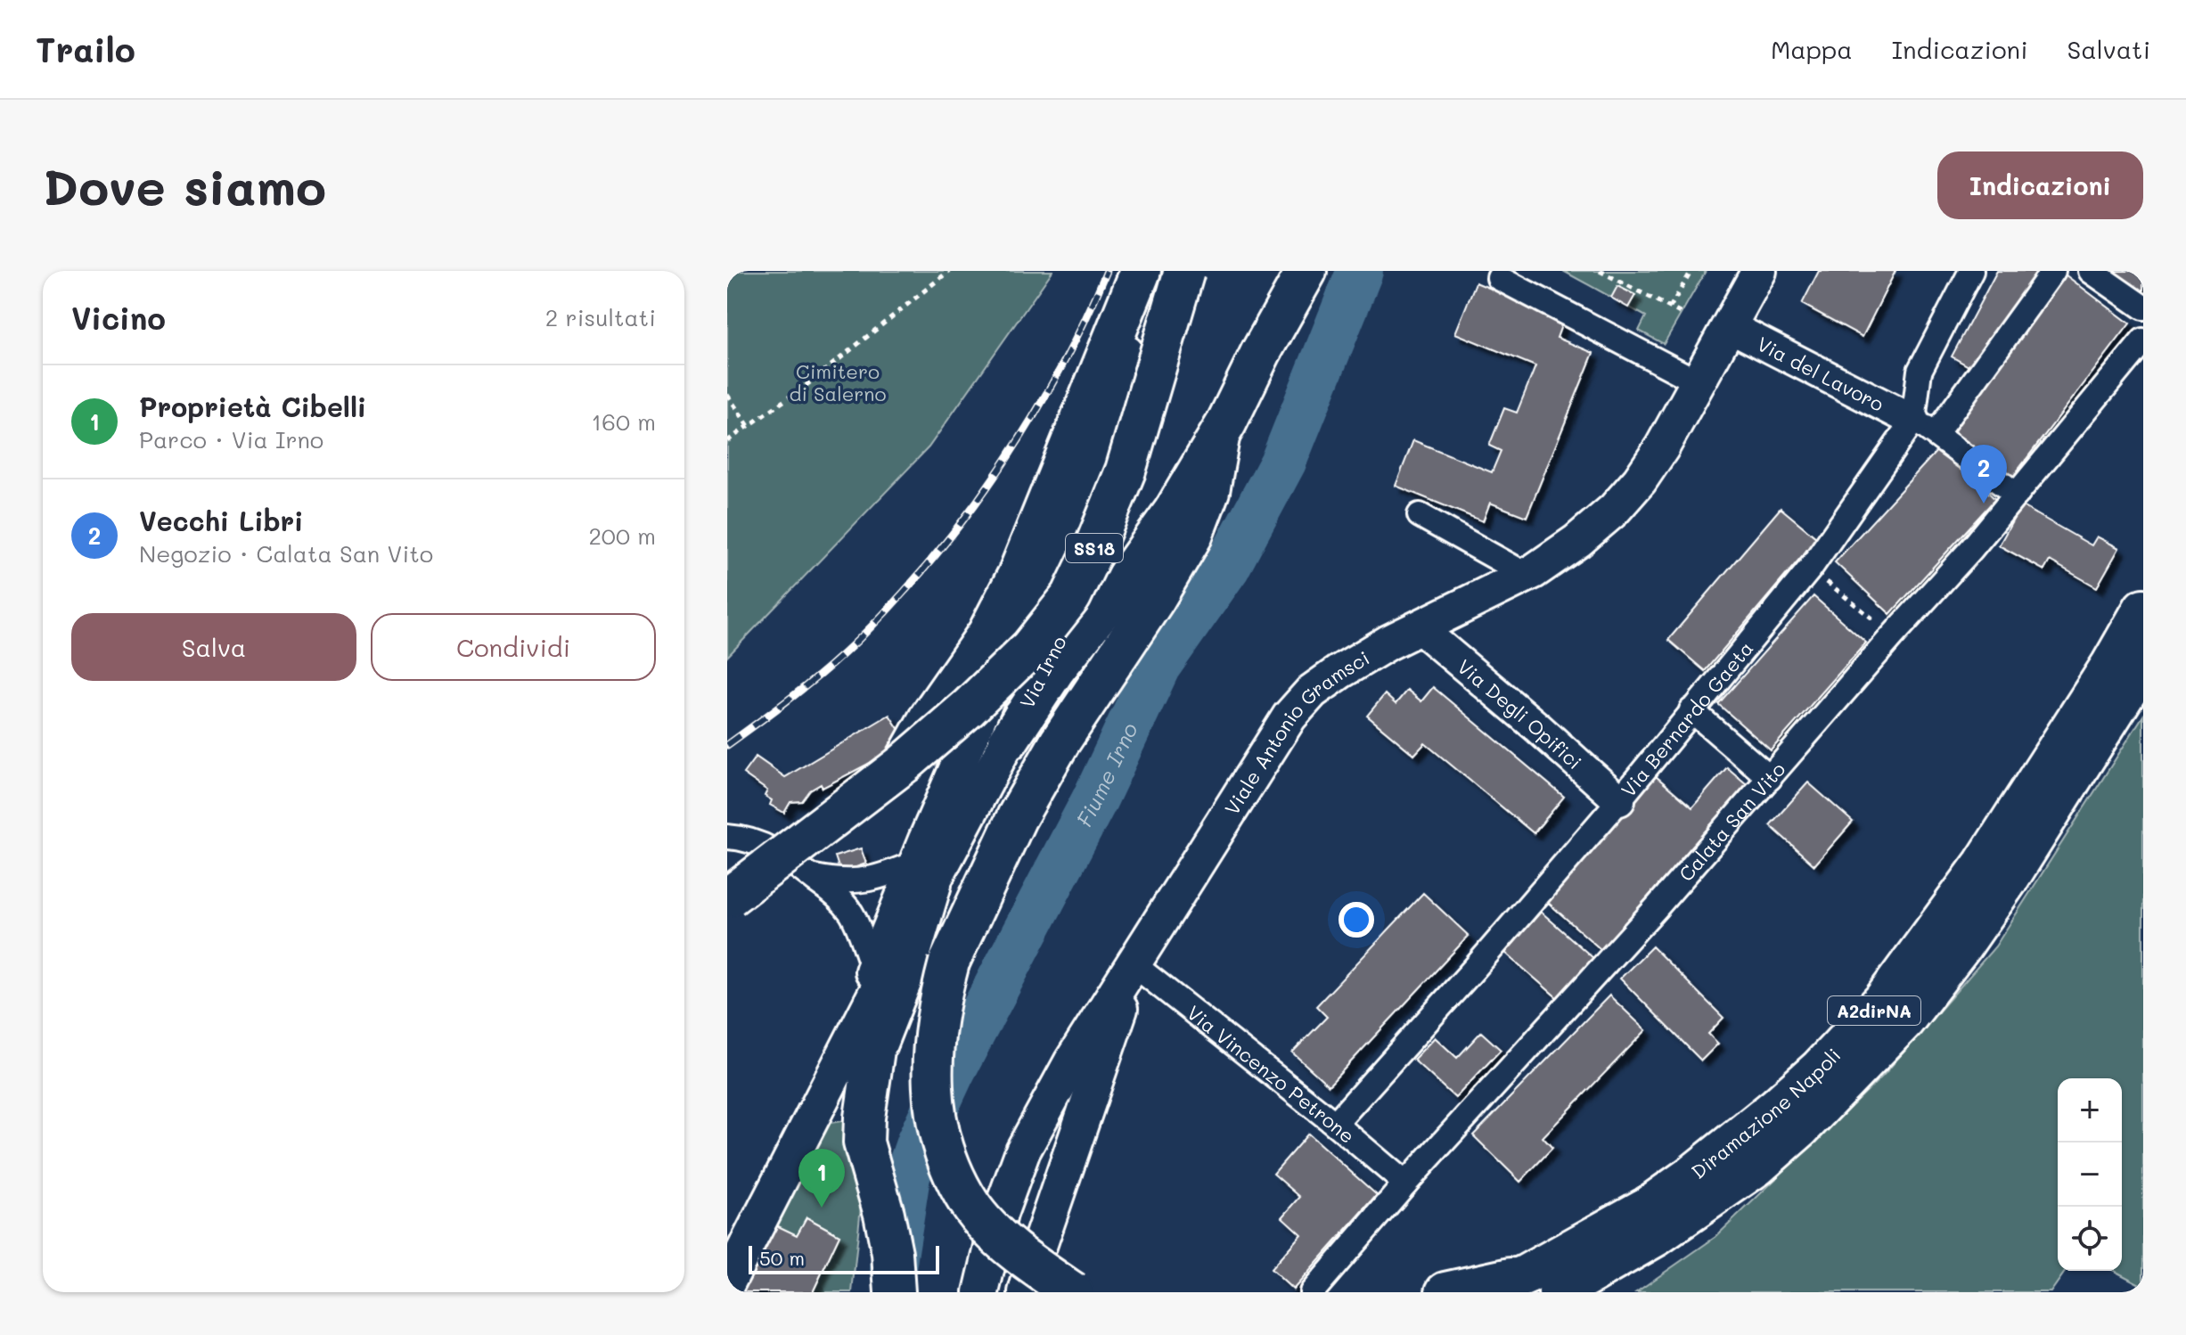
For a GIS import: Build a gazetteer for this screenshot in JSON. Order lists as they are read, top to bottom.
{
  "streets": {
    "highway": ["SS18", "A2dirNA", "Diramazione Napoli"],
    "main road": ["Via Irno", "Viale Antonio Gramsci"],
    "street": [
      "Via del Lavoro",
      "Via Degli Opifici",
      "Via Bernardo Gaeta",
      "Calata San Vito",
      "Via Vincenzo Petrone"
    ]
  },
  "crossings": [
    ["Via del Lavoro", "Via Bernardo Gaeta"],
    ["Via del Lavoro", "Viale Antonio Gramsci"],
    ["Via Degli Opifici", "Via Bernardo Gaeta"],
    ["Via Degli Opifici", "Viale Antonio Gramsci"],
    ["Via Bernardo Gaeta", "Via Vincenzo Petrone"],
    ["Viale Antonio Gramsci", "Via Vincenzo Petrone"],
    ["Calata San Vito", "Via Vincenzo Petrone"]
  ],
  "water": ["Fiume Irno"],
  "parks": ["Cimitero di Salerno"],
  "scale_bar": "50 m",
  "page": {
    "header": "Trailo",
    "nav": ["Mappa", "Indicazioni", "Salvati"],
    "buttons": [
      "Indicazioni",
      ["Salva", "Condividi"]
    ],
    "title": "Dove siamo",
    "heading": ["Vicino", "2 risultati"],
    "list": [
      {
        "mark": "1",
        "name": "Proprietà Cibelli",
        "note": "Parco · Via Irno",
        "value": "160 m"
      },
      {
        "mark": "2",
        "name": "Vecchi Libri",
        "note": "Negozio · Calata San Vito",
        "value": "200 m"
      }
    ],
    "pins": ["2", "1"],
    "map_buttons": ["+", "−"],
    "scale": "50 m"
  }
}
